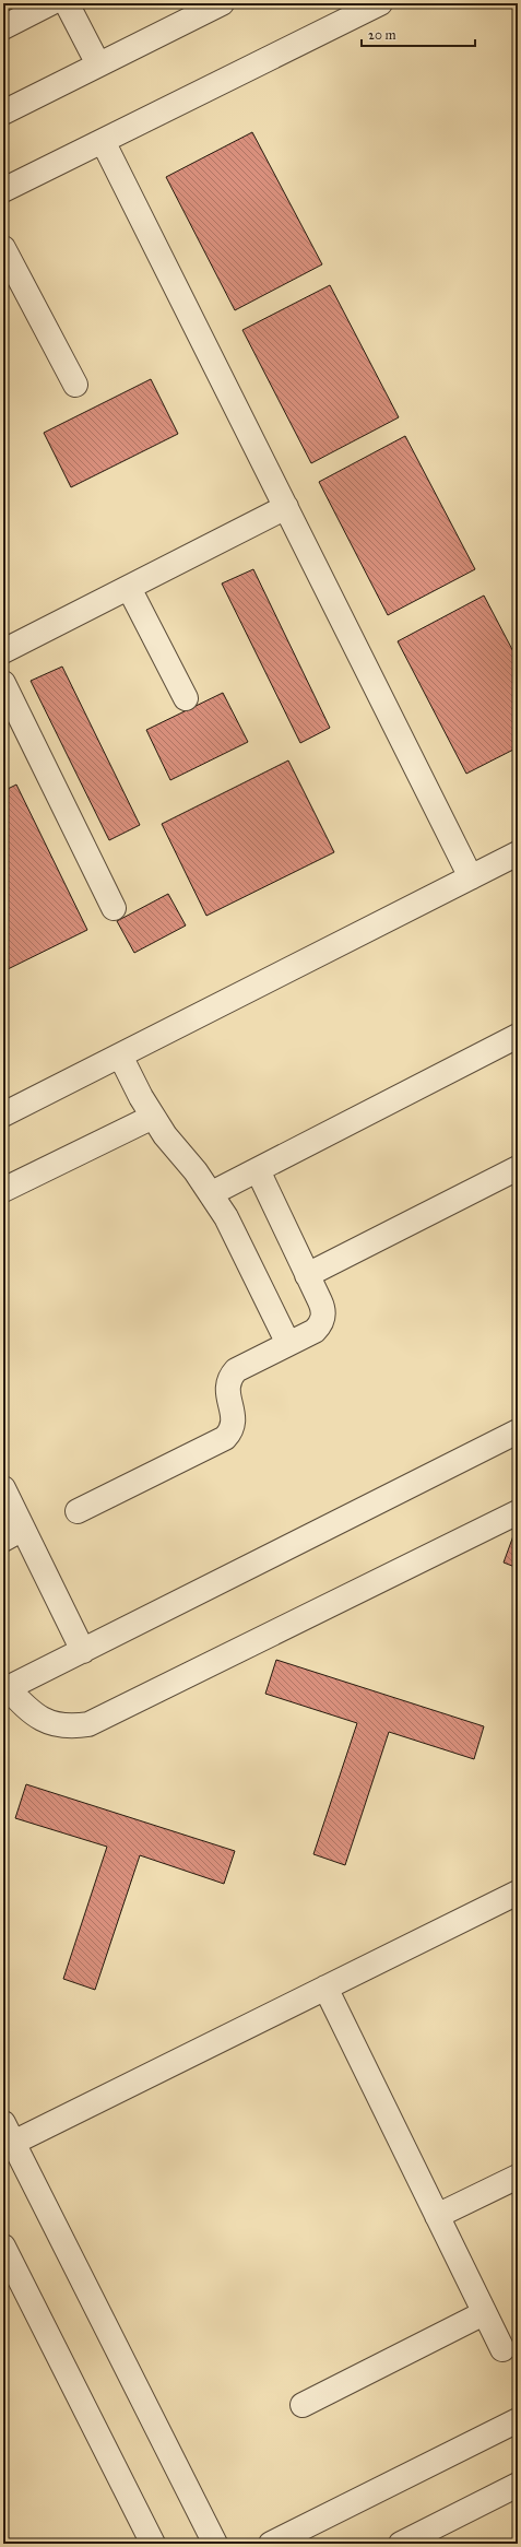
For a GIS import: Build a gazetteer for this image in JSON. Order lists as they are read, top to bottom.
{
  "scale_bar": "20 m"
}
